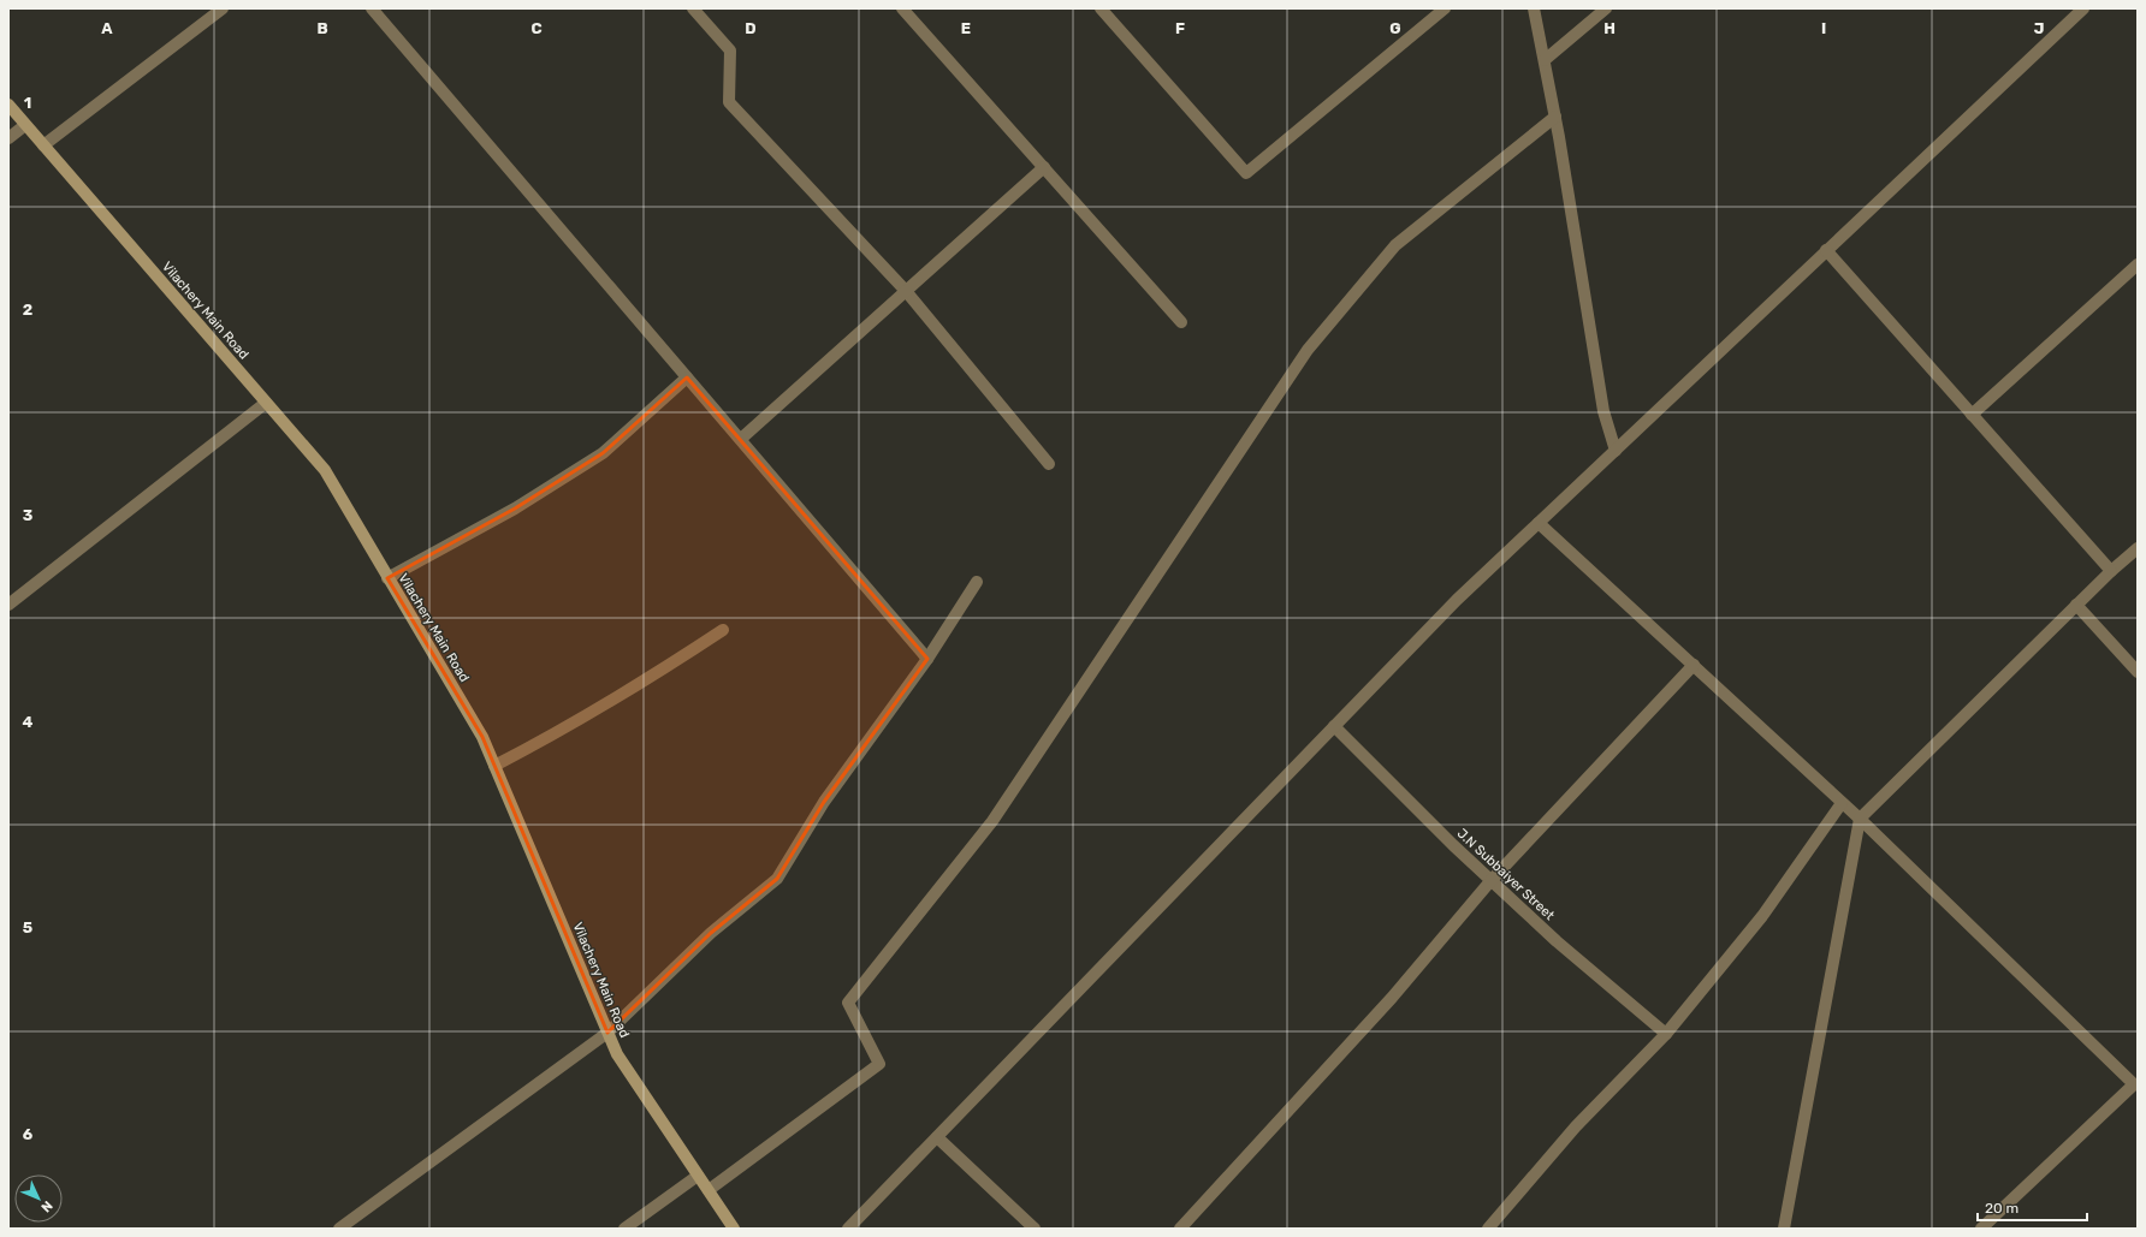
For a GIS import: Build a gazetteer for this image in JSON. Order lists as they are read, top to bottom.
{
  "streets": {
    "main road": ["Vilachery Main Road"],
    "street": ["J.N Subbaiyer Street"]
  },
  "scale_bar": "20 m",
  "north": "bottom right",
  "grid": {
    "columns": [
      "A",
      "B",
      "C",
      "D",
      "E",
      "F",
      "G",
      "H",
      "I",
      "J"
    ],
    "rows": [
      "1",
      "2",
      "3",
      "4",
      "5",
      "6"
    ]
  }
}
